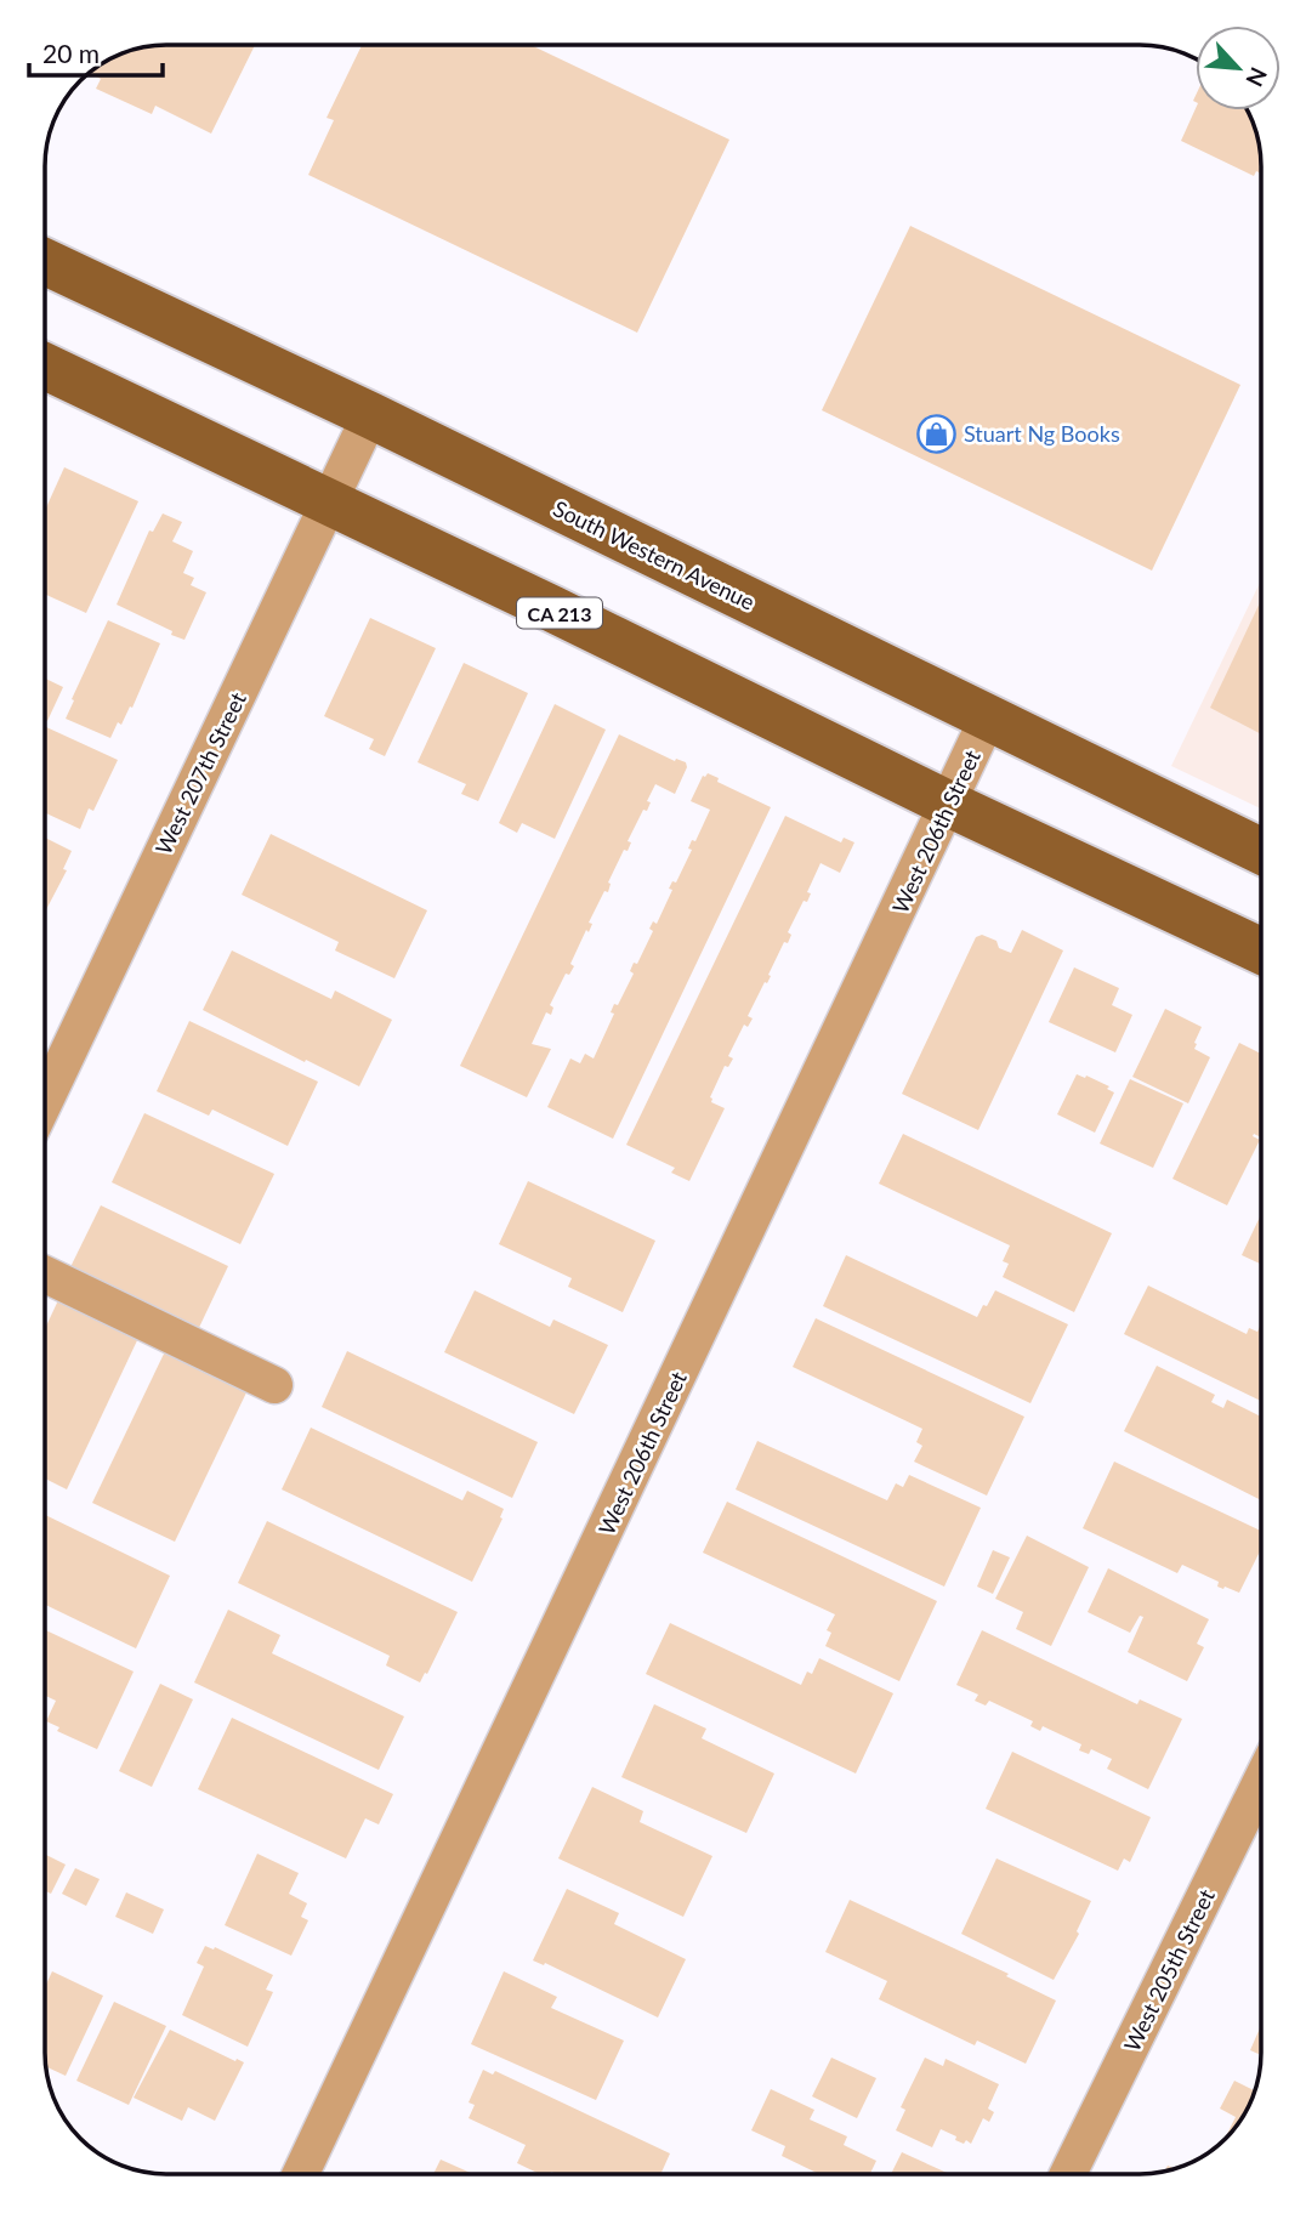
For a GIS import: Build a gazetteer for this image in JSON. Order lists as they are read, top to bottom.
{
  "streets": {
    "main road": ["South Western Avenue", "CA 213"],
    "street": ["West 207th Street", "West 206th Street", "West 205th Street"]
  },
  "crossings": [
    ["South Western Avenue", "West 207th Street"],
    ["South Western Avenue", "West 206th Street"],
    ["CA 213", "West 207th Street"],
    ["CA 213", "West 206th Street"]
  ],
  "places": {
    "shop": ["Stuart Ng Books"]
  },
  "scale_bar": "20 m",
  "north": "bottom right"
}
